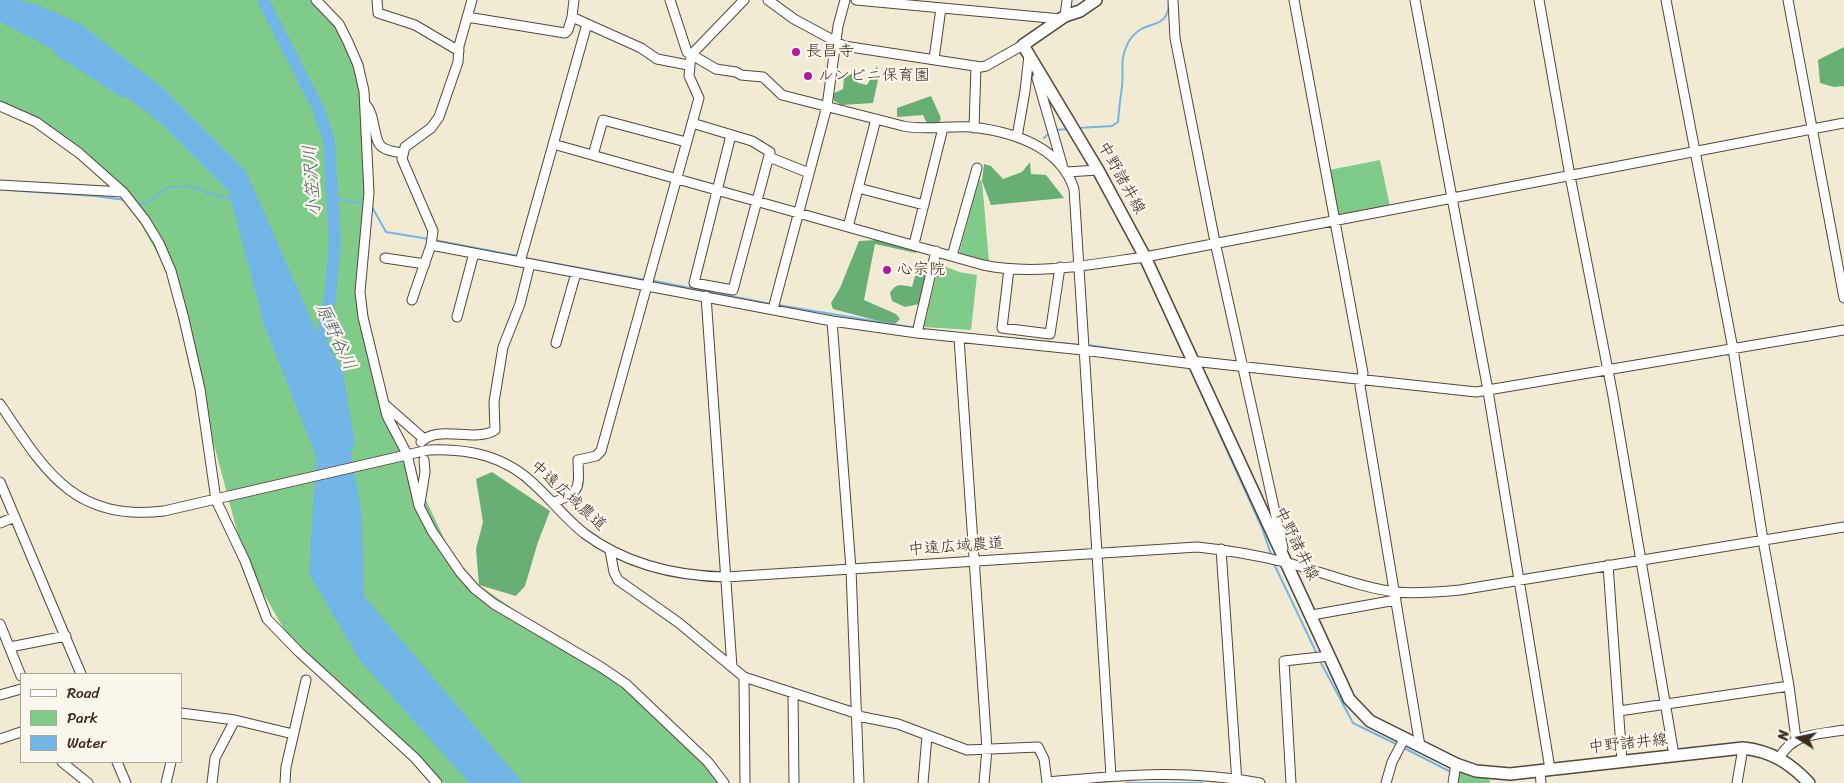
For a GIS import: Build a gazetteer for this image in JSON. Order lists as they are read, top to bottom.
{
  "streets": {
    "main road": ["中野諸井線"],
    "street": ["中遠広域農道"]
  },
  "crossings": [
    ["中野諸井線", "中遠広域農道"]
  ],
  "water": ["小笠沢川", "原野谷川"],
  "places": ["長昌寺", "ルンビニ保育園", "心宗院"],
  "legend": ["Road", "Park", "Water"],
  "north": "left"
}
